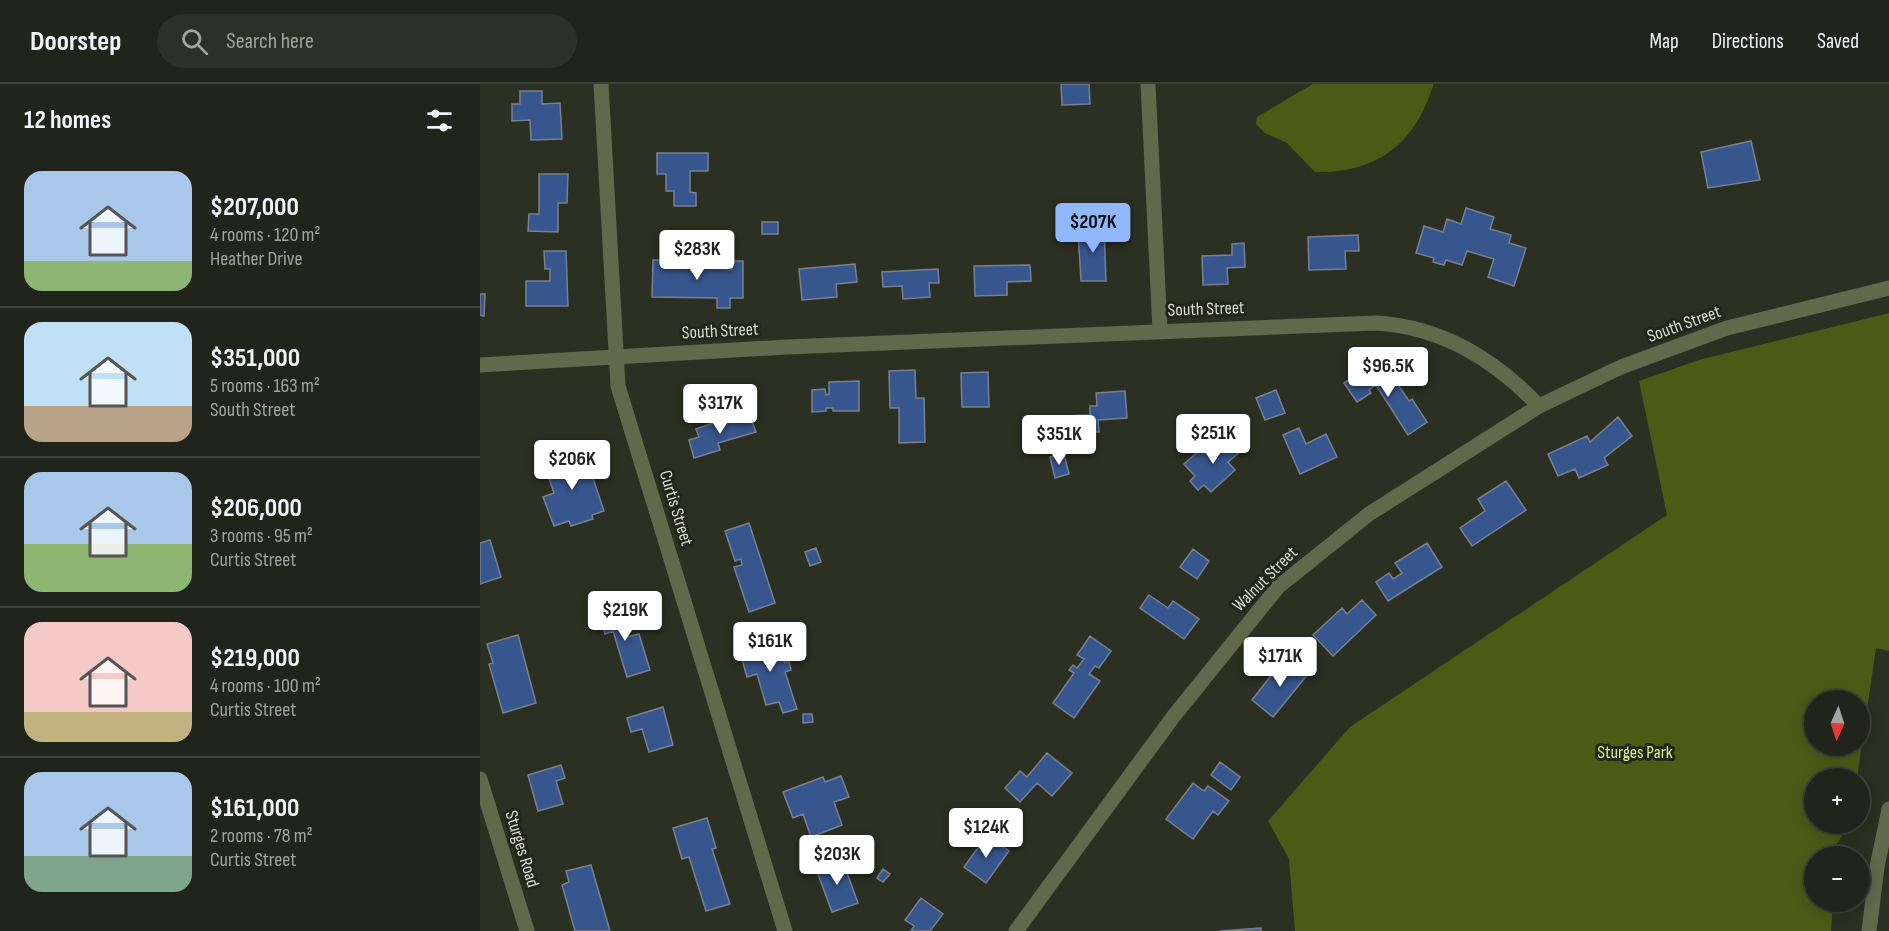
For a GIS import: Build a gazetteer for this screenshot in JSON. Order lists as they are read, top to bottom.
{
  "streets": {
    "street": [
      "South Street",
      "Curtis Street",
      "Walnut Street",
      "Sturges Road"
    ]
  },
  "crossings": [
    ["South Street", "Curtis Street"],
    ["South Street", "Walnut Street"]
  ],
  "parks": ["Sturges Park"],
  "north": "bottom",
  "page": {
    "header": "Doorstep",
    "search": "Search here",
    "nav": ["Map", "Directions", "Saved"],
    "heading": "12 homes",
    "list": [
      {
        "name": "$207,000",
        "note": "4 rooms · 120 m² · Heather Drive"
      },
      {
        "name": "$351,000",
        "note": "5 rooms · 163 m² · South Street"
      },
      {
        "name": "$206,000",
        "note": "3 rooms · 95 m² · Curtis Street"
      },
      {
        "name": "$219,000",
        "note": "4 rooms · 100 m² · Curtis Street"
      },
      {
        "name": "$161,000",
        "note": "2 rooms · 78 m² · Curtis Street"
      }
    ],
    "price": [
      "$207K",
      "$283K",
      "$96.5K",
      "$317K",
      "$251K",
      "$351K",
      "$206K",
      "$219K",
      "$161K",
      "$171K",
      "$124K",
      "$203K"
    ],
    "map_buttons": ["+", "−"]
  }
}
